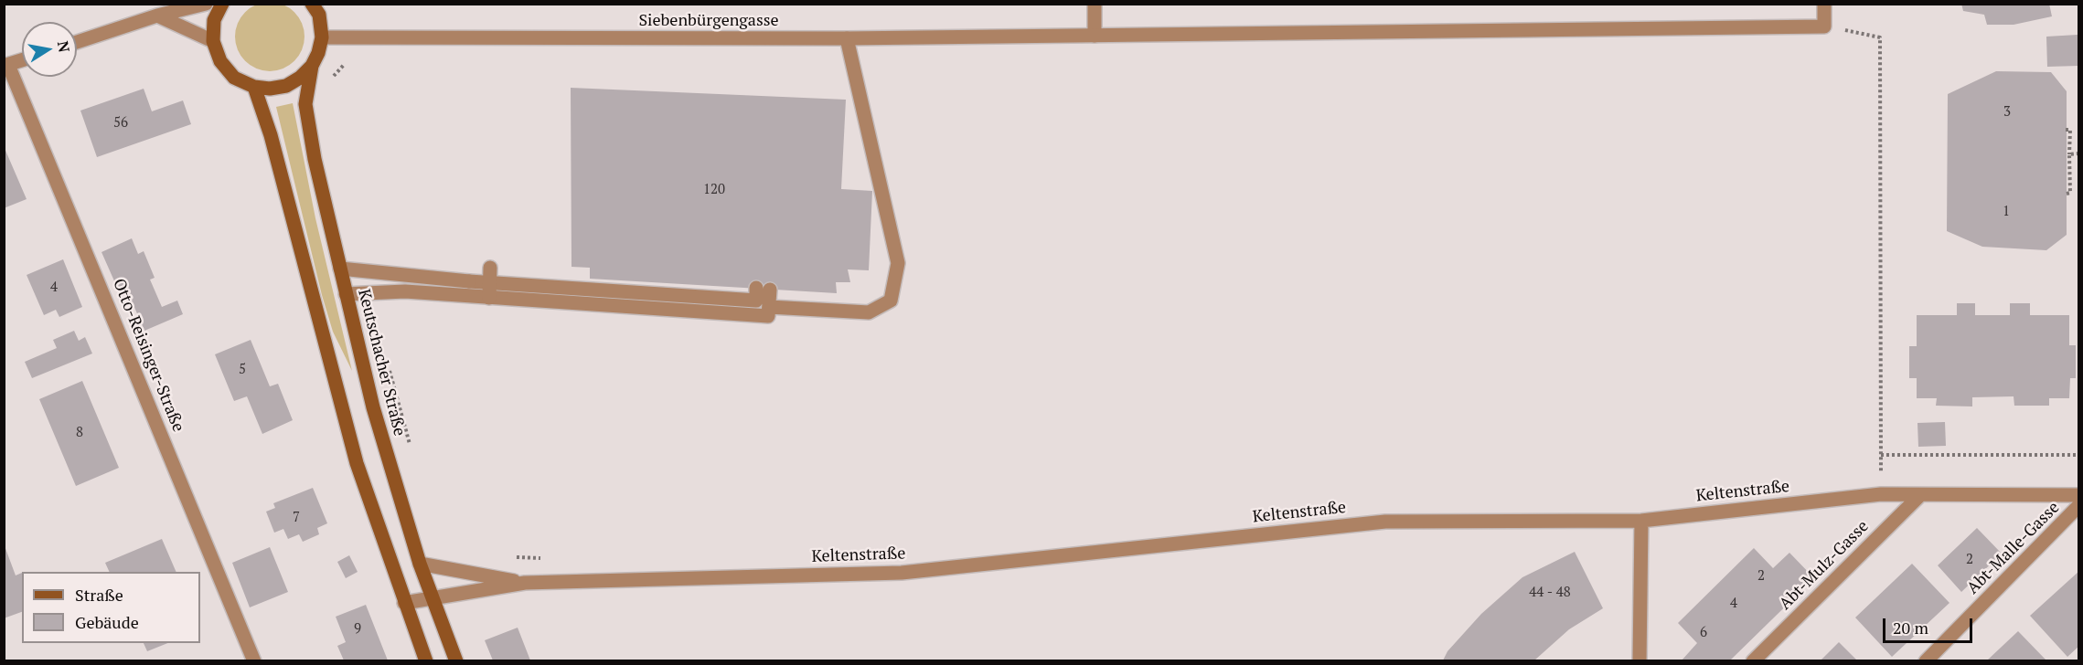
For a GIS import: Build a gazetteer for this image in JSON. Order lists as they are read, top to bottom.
{
  "streets": {
    "main road": ["Keutschacher Straße"],
    "street": [
      "Siebenbürgengasse",
      "Otto-Reisinger-Straße",
      "Keltenstraße",
      "Abt-Malle-Gasse",
      "Abt-Mulz-Gasse"
    ]
  },
  "crossings": [
    ["Siebenbürgengasse", "Keutschacher Straße"],
    ["Keutschacher Straße", "Keltenstraße"],
    ["Keltenstraße", "Abt-Mulz-Gasse"]
  ],
  "house_numbers": [
    "3",
    "56",
    "120",
    "1",
    "4",
    "5",
    "8",
    "7",
    "2",
    "2",
    "44 - 48",
    "4",
    "9",
    "6"
  ],
  "legend": ["Straße", "Gebäude"],
  "scale_bar": "20 m",
  "north": "right"
}
